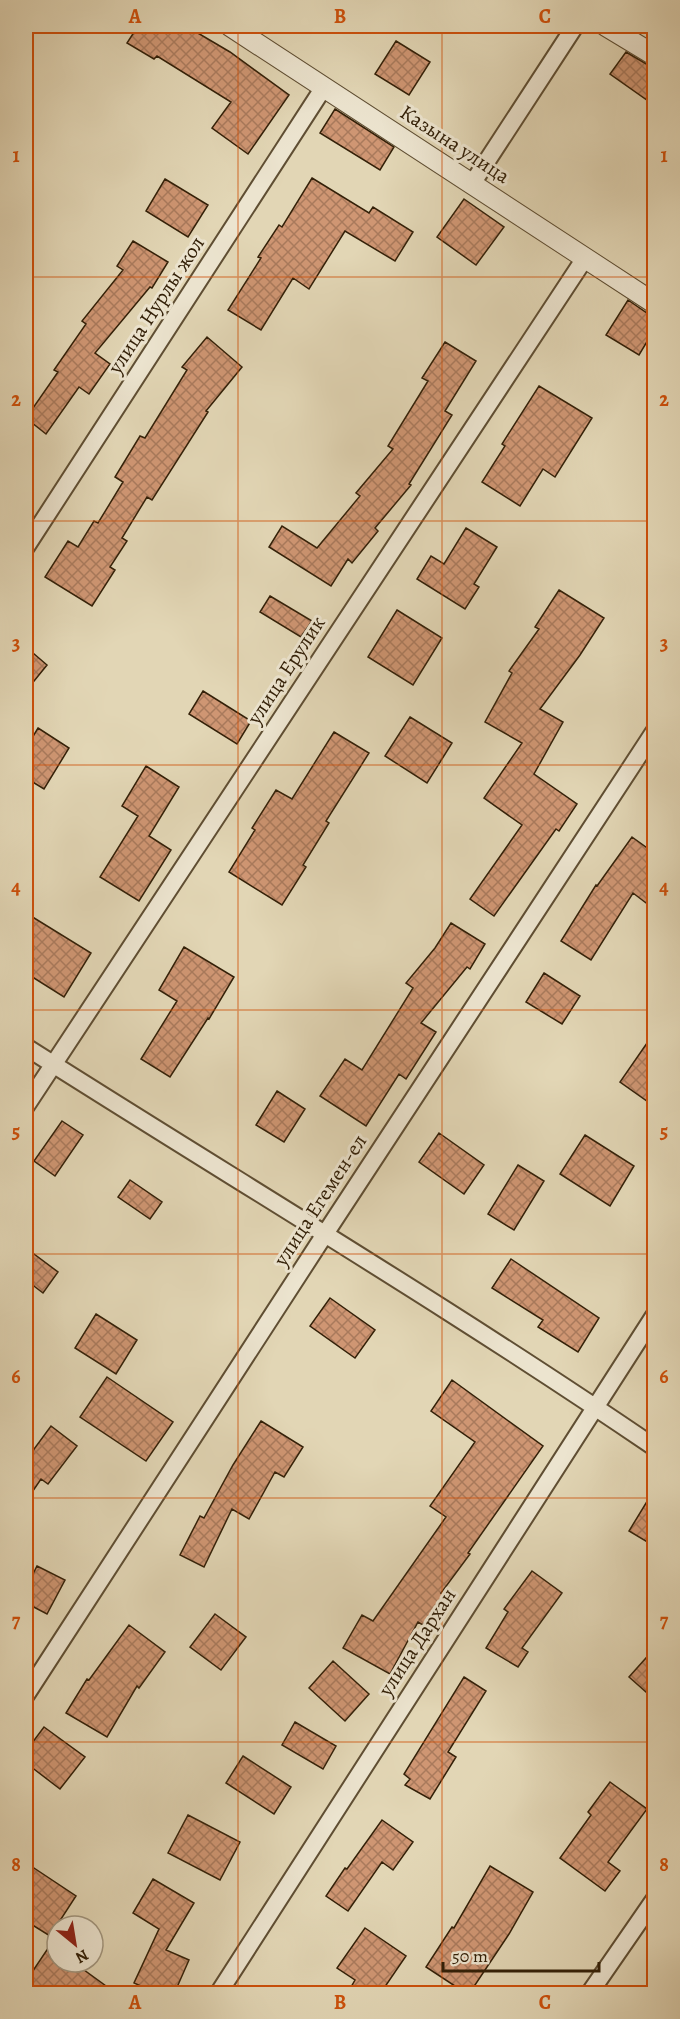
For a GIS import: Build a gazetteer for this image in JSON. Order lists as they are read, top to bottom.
{
  "streets": {
    "street": [
      "Казына улица",
      "улица Нурлы жол",
      "улица Ерулик",
      "улица Егемен-ел",
      "улица Дархан"
    ]
  },
  "crossings": [
    ["Казына улица", "улица Нурлы жол"],
    ["Казына улица", "улица Ерулик"]
  ],
  "scale_bar": "50 m",
  "north": "bottom right",
  "grid": {
    "columns": ["A", "B", "C"],
    "rows": [
      "1",
      "2",
      "3",
      "4",
      "5",
      "6",
      "7",
      "8"
    ]
  }
}
